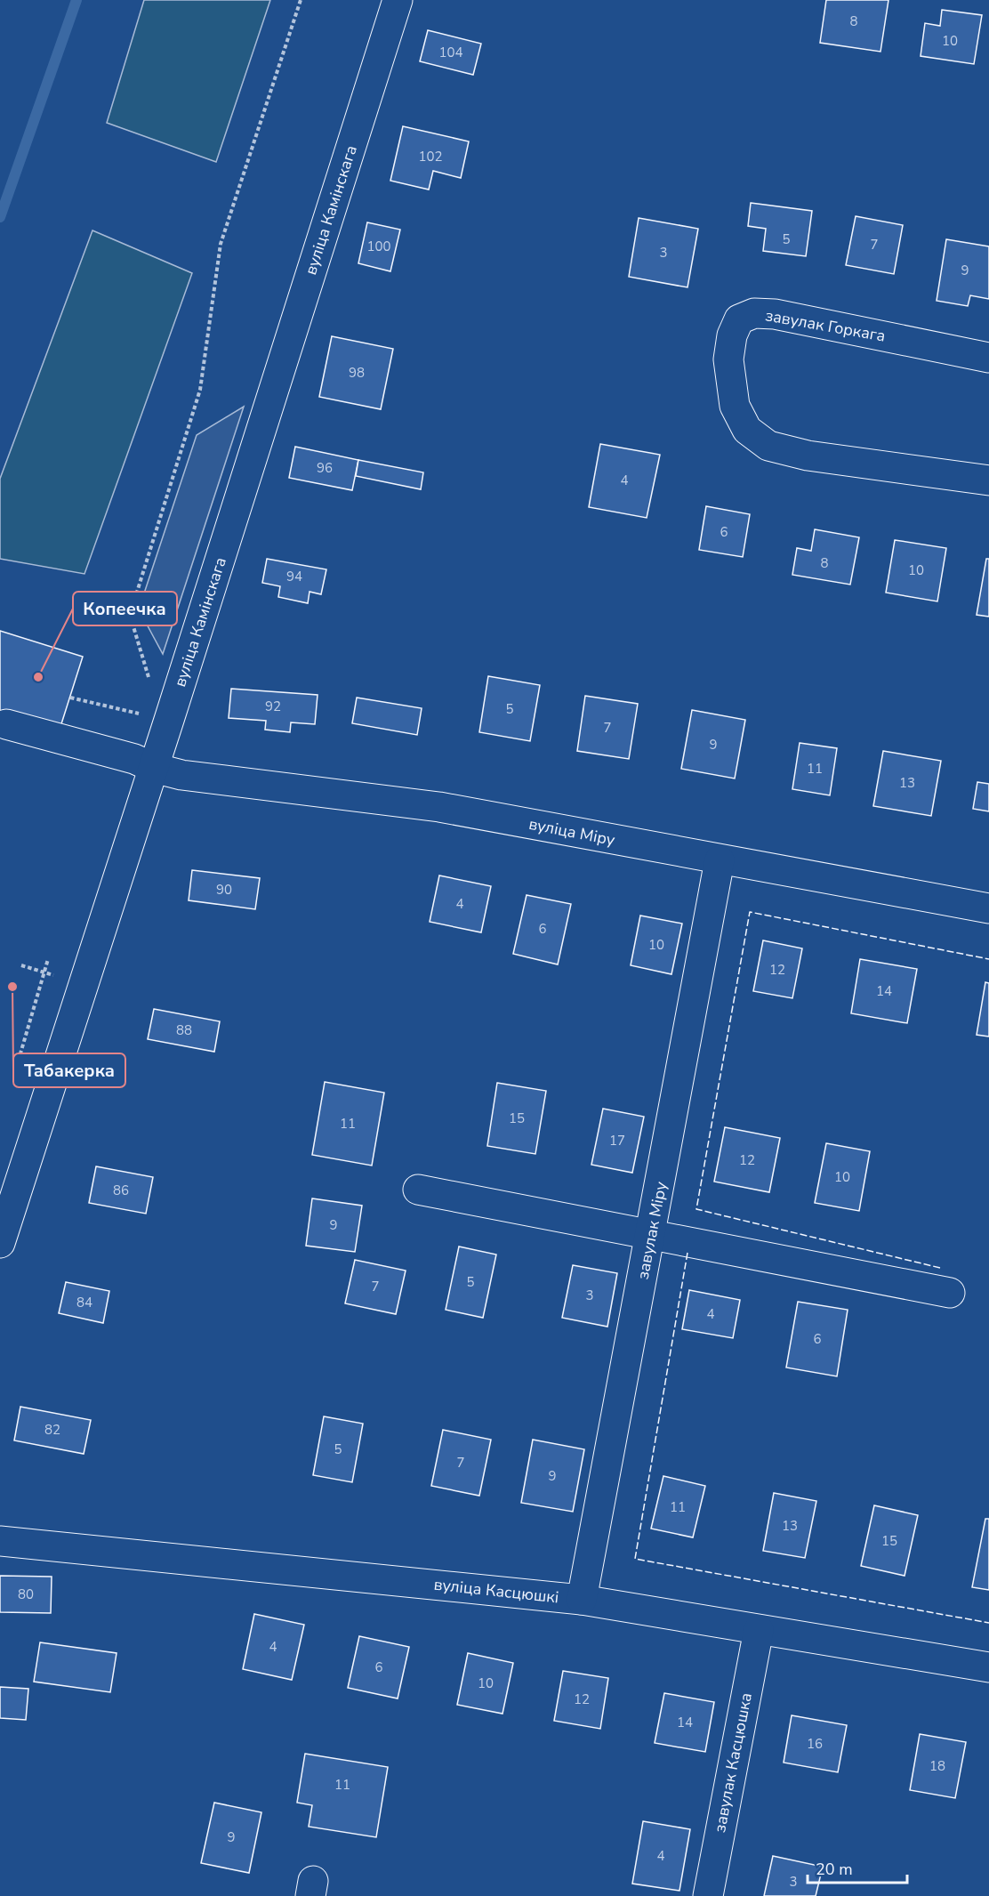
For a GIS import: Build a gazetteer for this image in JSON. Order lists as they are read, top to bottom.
{
  "streets": {
    "street": [
      "вуліца Камінскага",
      "завулак Горкага",
      "вуліца Міру",
      "завулак Міру",
      "вуліца Касцюшкі",
      "завулак Касцюшка"
    ]
  },
  "crossings": [
    ["вуліца Камінскага", "вуліца Міру"],
    ["вуліца Міру", "завулак Міру"],
    ["завулак Міру", "вуліца Касцюшкі"],
    ["вуліца Касцюшкі", "завулак Касцюшка"]
  ],
  "places": ["Копеечка", "Табакерка"],
  "house_numbers": [
    "8",
    "10",
    "104",
    "102",
    "5",
    "7",
    "100",
    "3",
    "9",
    "98",
    "96",
    "4",
    "6",
    "8",
    "10",
    "94",
    "92",
    "5",
    "7",
    "9",
    "11",
    "13",
    "90",
    "4",
    "6",
    "10",
    "12",
    "14",
    "88",
    "15",
    "11",
    "17",
    "12",
    "10",
    "86",
    "9",
    "5",
    "7",
    "3",
    "84",
    "4",
    "6",
    "82",
    "5",
    "7",
    "9",
    "11",
    "13",
    "15",
    "80",
    "4",
    "6",
    "10",
    "12",
    "14",
    "16",
    "18",
    "11",
    "9",
    "4",
    "3"
  ],
  "scale_bar": "20 m"
}
